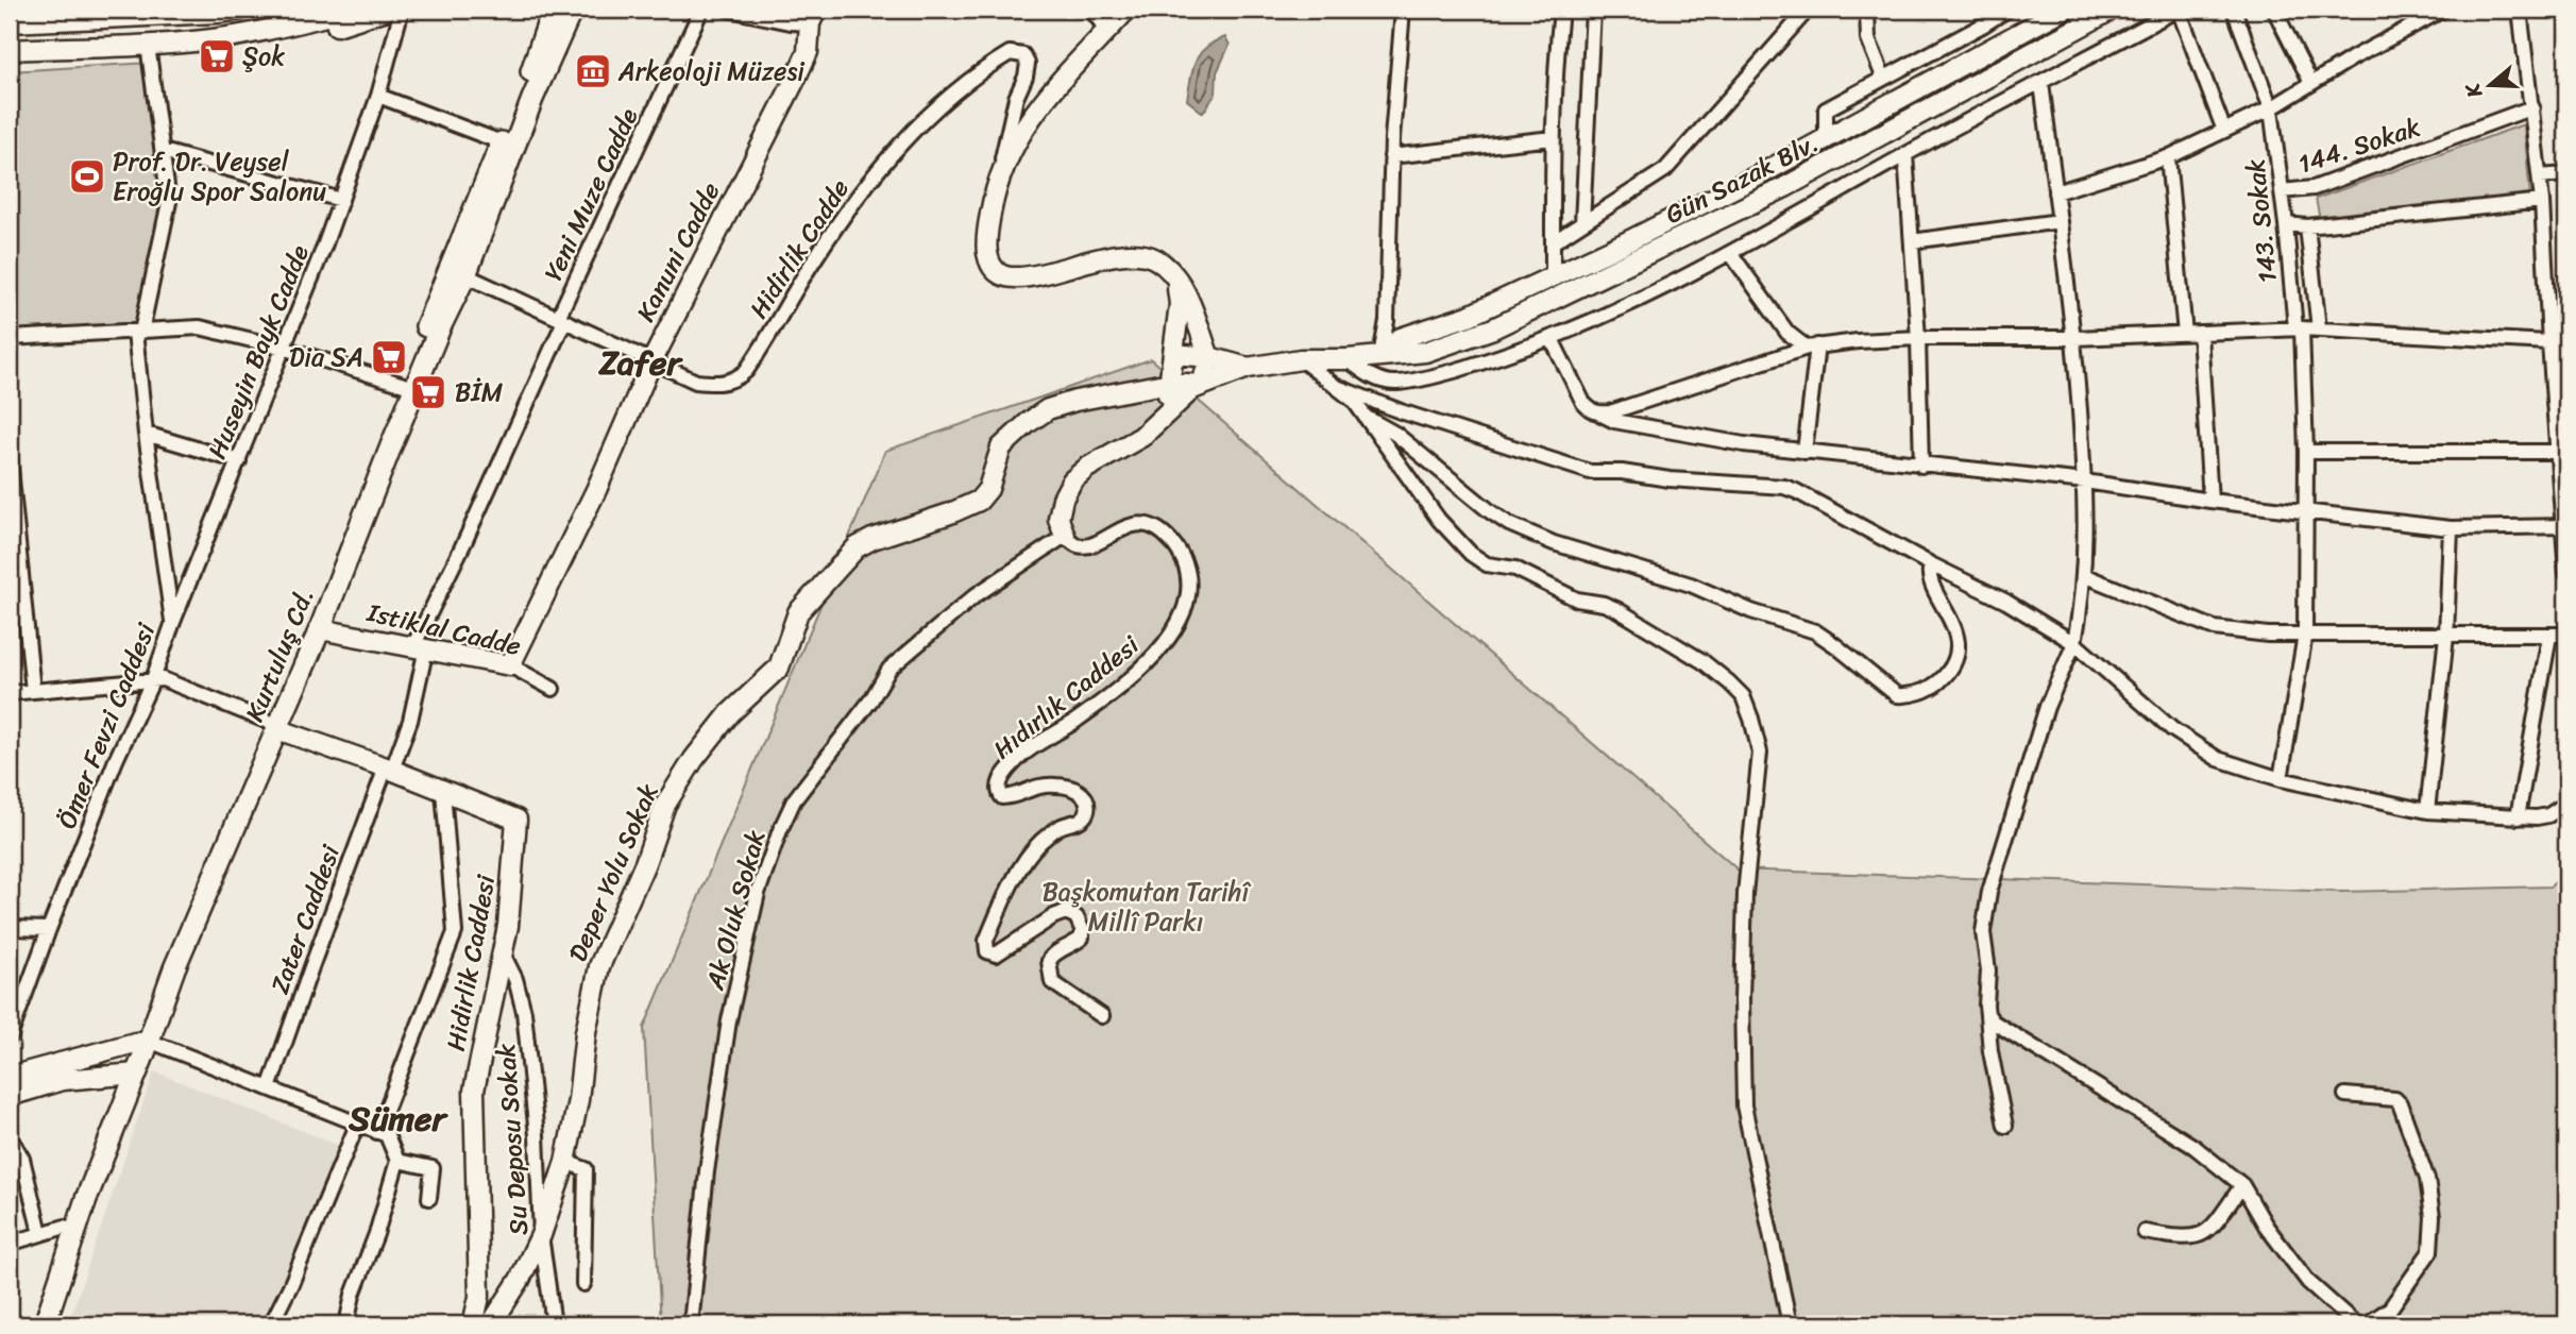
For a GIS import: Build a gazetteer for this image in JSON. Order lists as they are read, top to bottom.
{
  "streets": {
    "main road": ["Kurtuluş Cd."],
    "street": [
      "144. Sokak",
      "Gün Sazak Blv.",
      "Yeni Muze Cadde",
      "143. Sokak",
      "Hidirlik Cadde",
      "Kanuni Cadde",
      "Huseyin Bayk Cadde",
      "Istiklal Cadde",
      "Hıdırlık Caddesi",
      "Ömer Fevzi Caddesi",
      "Deper Yolu Sokak",
      "Ak Oluk Sokak",
      "Zater Caddesi",
      "Hidirlik Caddesi",
      "Su Deposu Sokak"
    ]
  },
  "crossings": [
    ["144. Sokak", "143. Sokak"],
    ["Yeni Muze Cadde", "Hidirlik Cadde"],
    ["Yeni Muze Cadde", "Istiklal Cadde"],
    ["Yeni Muze Cadde", "Zater Caddesi"],
    ["Hidirlik Cadde", "Kanuni Cadde"],
    ["Hidirlik Cadde", "Kurtuluş Cd."],
    ["Kanuni Cadde", "Istiklal Cadde"],
    ["Huseyin Bayk Cadde", "Ömer Fevzi Caddesi"],
    ["Istiklal Cadde", "Kurtuluş Cd."],
    ["Istiklal Cadde", "Zater Caddesi"],
    ["Kurtuluş Cd.", "Hidirlik Caddesi"],
    ["Hıdırlık Caddesi", "Ak Oluk Sokak"],
    ["Deper Yolu Sokak", "Su Deposu Sokak"],
    ["Zater Caddesi", "Hidirlik Caddesi"],
    ["Hidirlik Caddesi", "Su Deposu Sokak"]
  ],
  "districts": ["Zafer", "Sümer"],
  "parks": ["Başkomutan Tarihî Millî Parkı"],
  "places": {
    "supermarket": ["Şok", "Dia SA", "BİM"],
    "museum": ["Arkeoloji Müzesi"],
    "sports": ["Prof. Dr. Veysel Eroğlu Spor Salonu"]
  },
  "north": "left"
}
